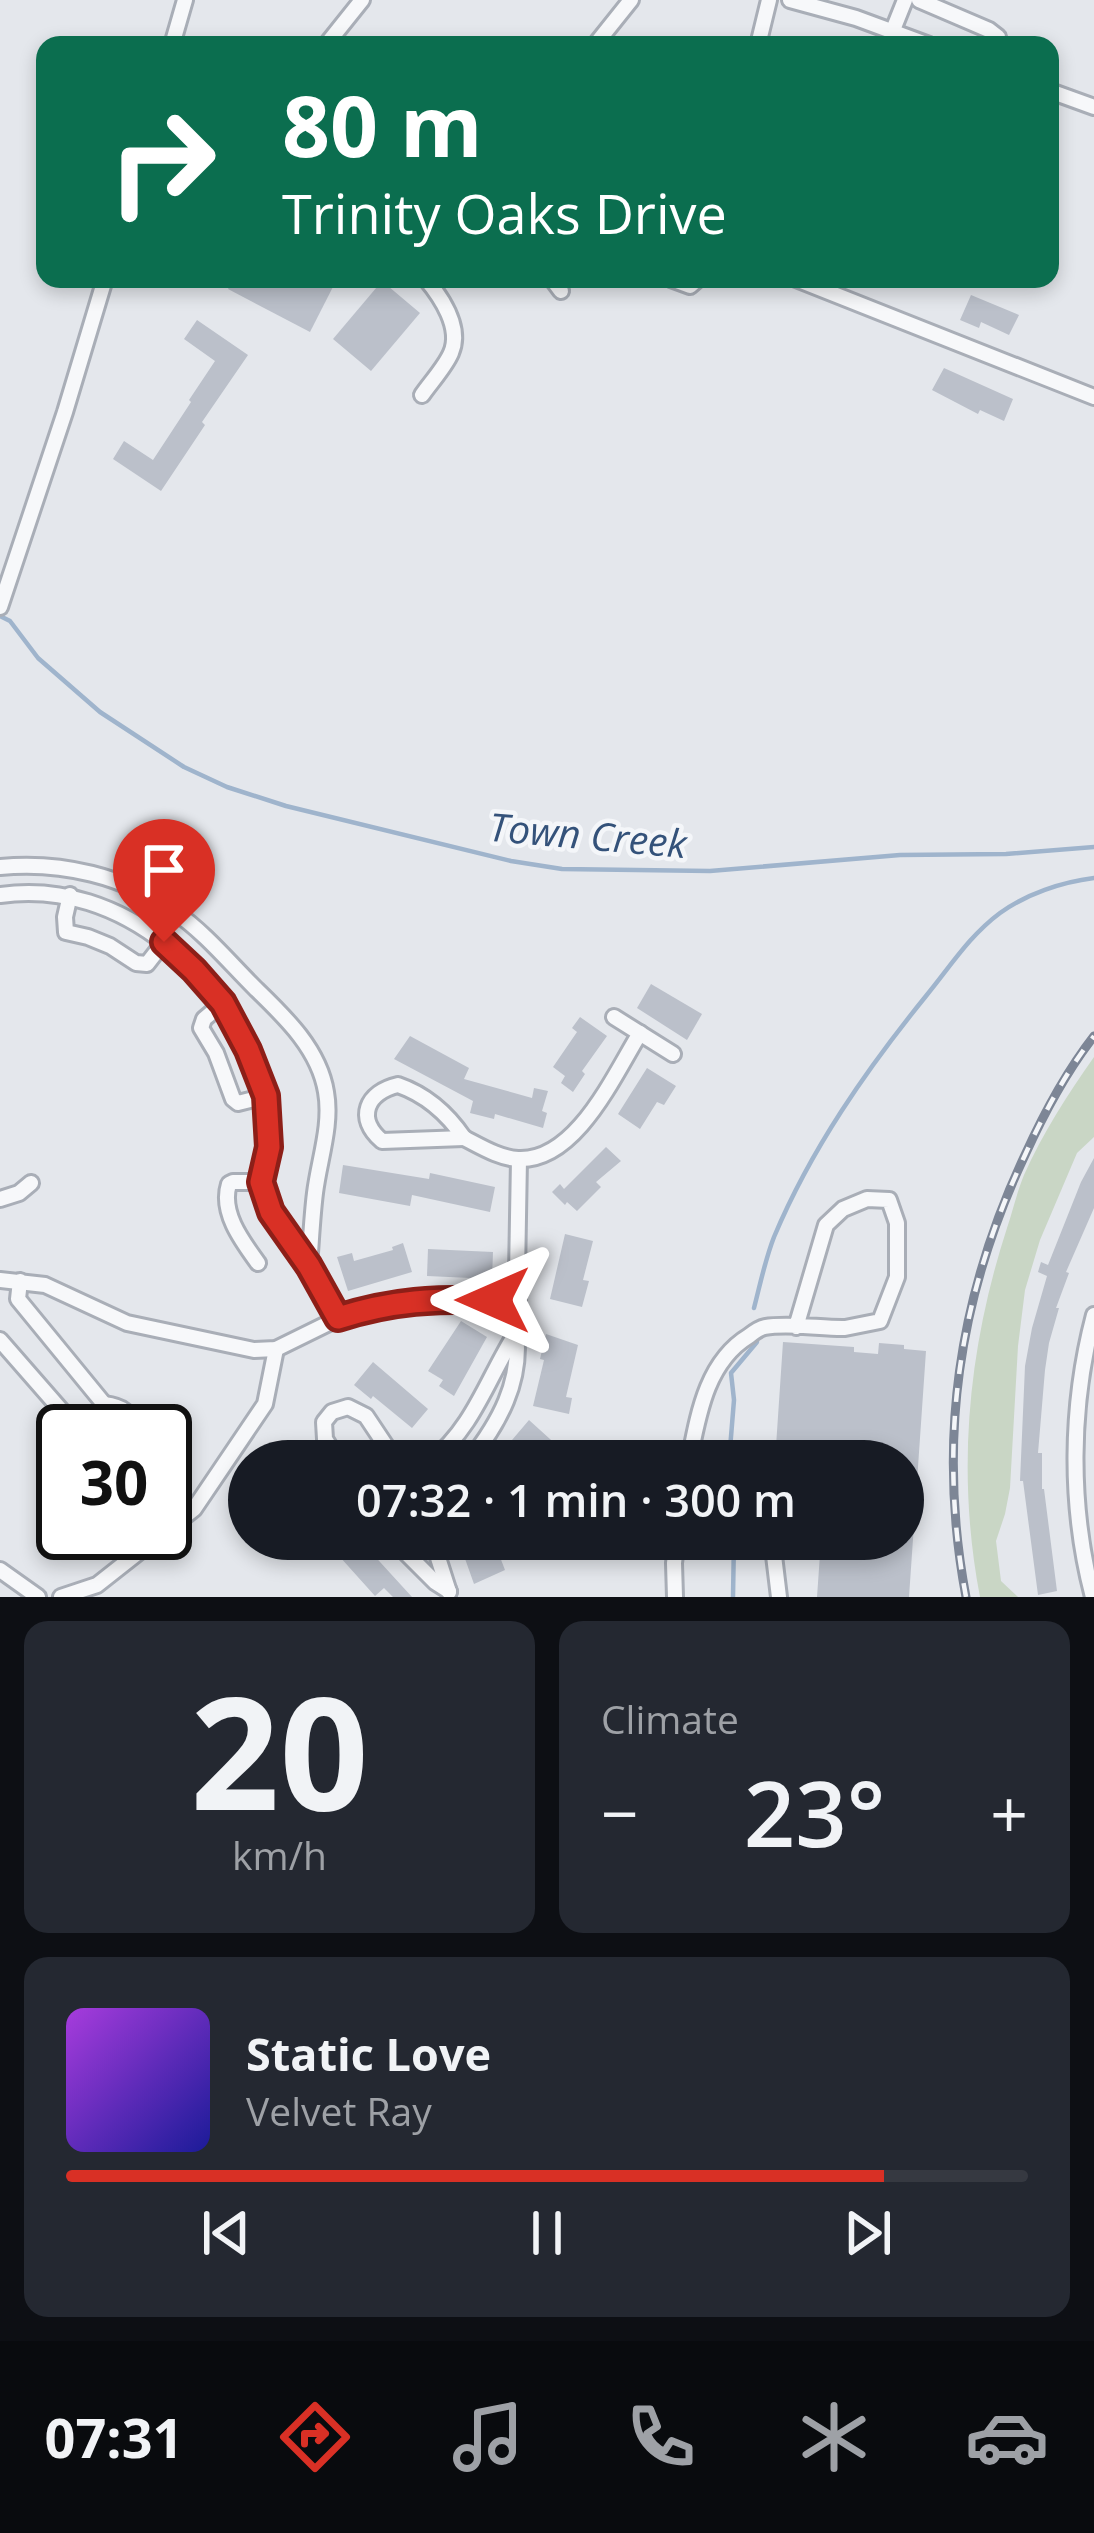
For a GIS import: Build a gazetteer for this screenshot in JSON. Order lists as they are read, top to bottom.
{
  "water": ["Town Creek"],
  "page": {
    "turn": ["80 m", "Trinity Oaks Drive"],
    "limit": "30",
    "trip": "07:32 · 1 min · 300 m",
    "tile": [
      ["20", "km/h"],
      "Climate"
    ],
    "heat": ["−", "23°", "+"],
    "song": ["Static Love", "Velvet Ray"],
    "tabs": "07:31"
  }
}
